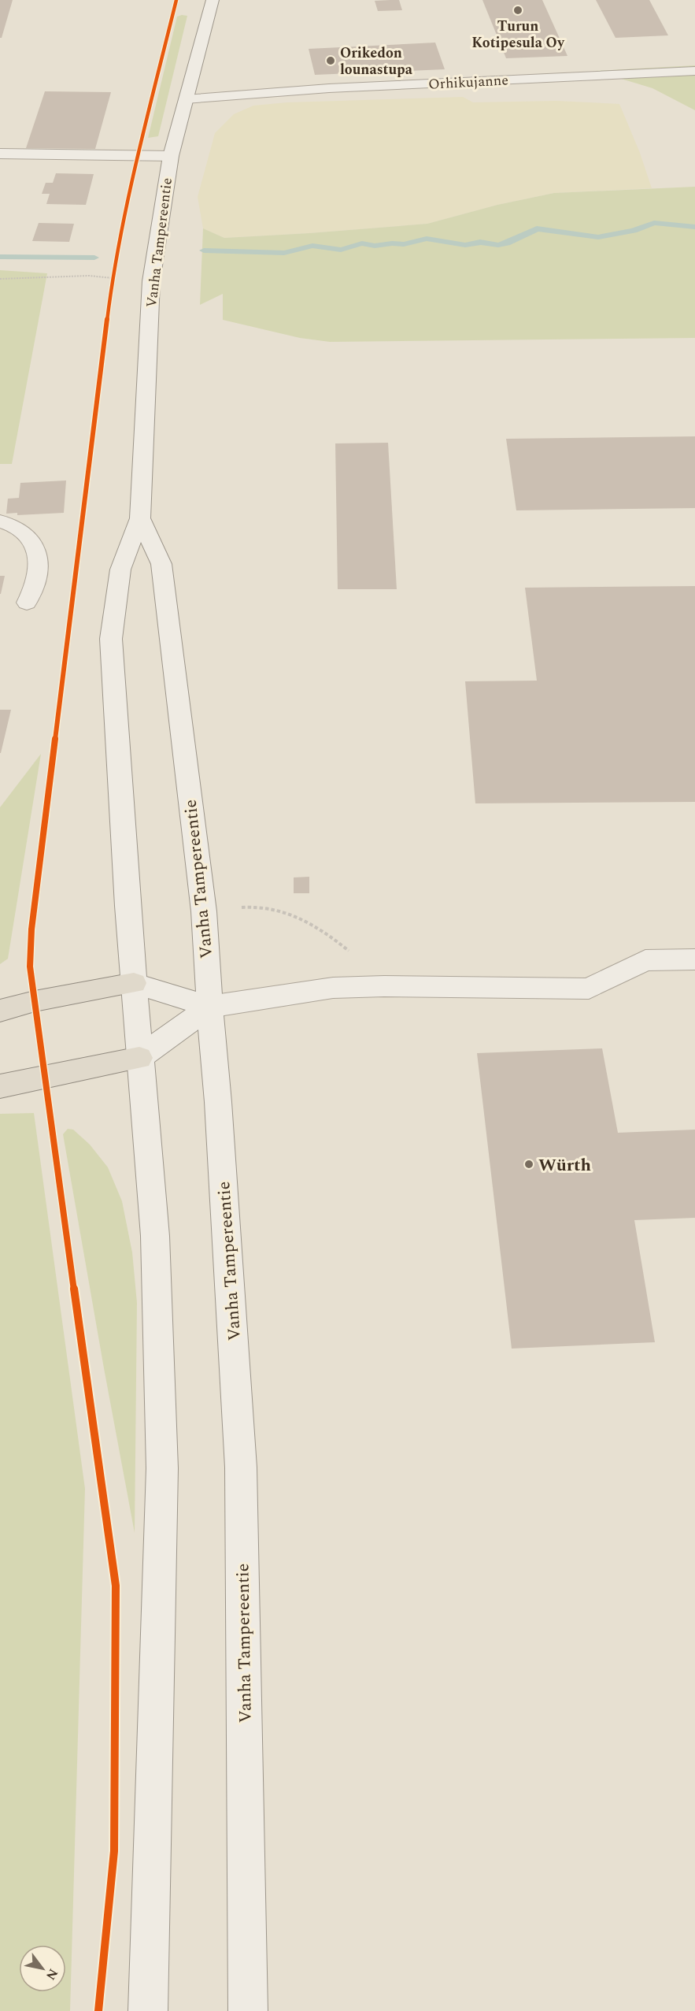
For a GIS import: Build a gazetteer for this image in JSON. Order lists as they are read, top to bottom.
{
  "streets": {
    "main road": ["Orhikujanne", "Vanha Tampereentie"]
  },
  "crossings": [
    ["Orhikujanne", "Vanha Tampereentie"]
  ],
  "places": ["Turun Kotipesula Oy", "Orikedon lounastupa", "Würth"],
  "north": "bottom right"
}
